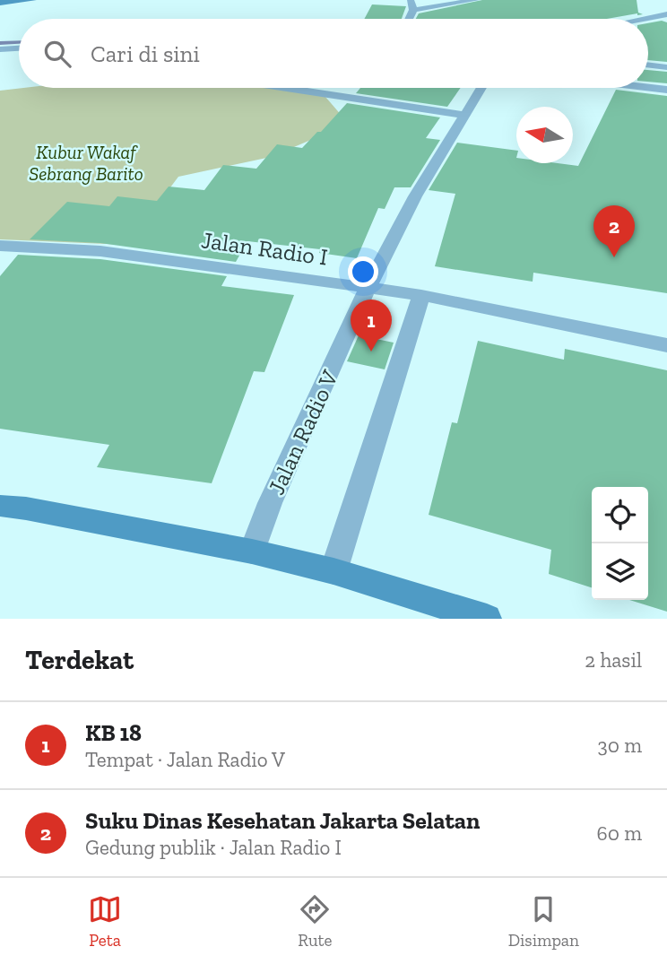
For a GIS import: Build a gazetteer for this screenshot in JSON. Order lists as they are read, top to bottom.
{
  "streets": {
    "street": ["Jalan Radio I", "Jalan Radio V"]
  },
  "crossings": [
    ["Jalan Radio I", "Jalan Radio V"]
  ],
  "parks": ["Kubur Wakaf Sebrang Barito"],
  "north": "left",
  "page": {
    "search": "Cari di sini",
    "pins": ["2", "1"],
    "heading": ["Terdekat", "2 hasil"],
    "list": [
      {
        "mark": "1",
        "name": "KB 18",
        "note": "Tempat · Jalan Radio V",
        "value": "30 m"
      },
      {
        "mark": "2",
        "name": "Suku Dinas Kesehatan Jakarta Selatan",
        "note": "Gedung publik · Jalan Radio I",
        "value": "60 m"
      }
    ],
    "nav": ["Peta", "Rute", "Disimpan"]
  }
}
